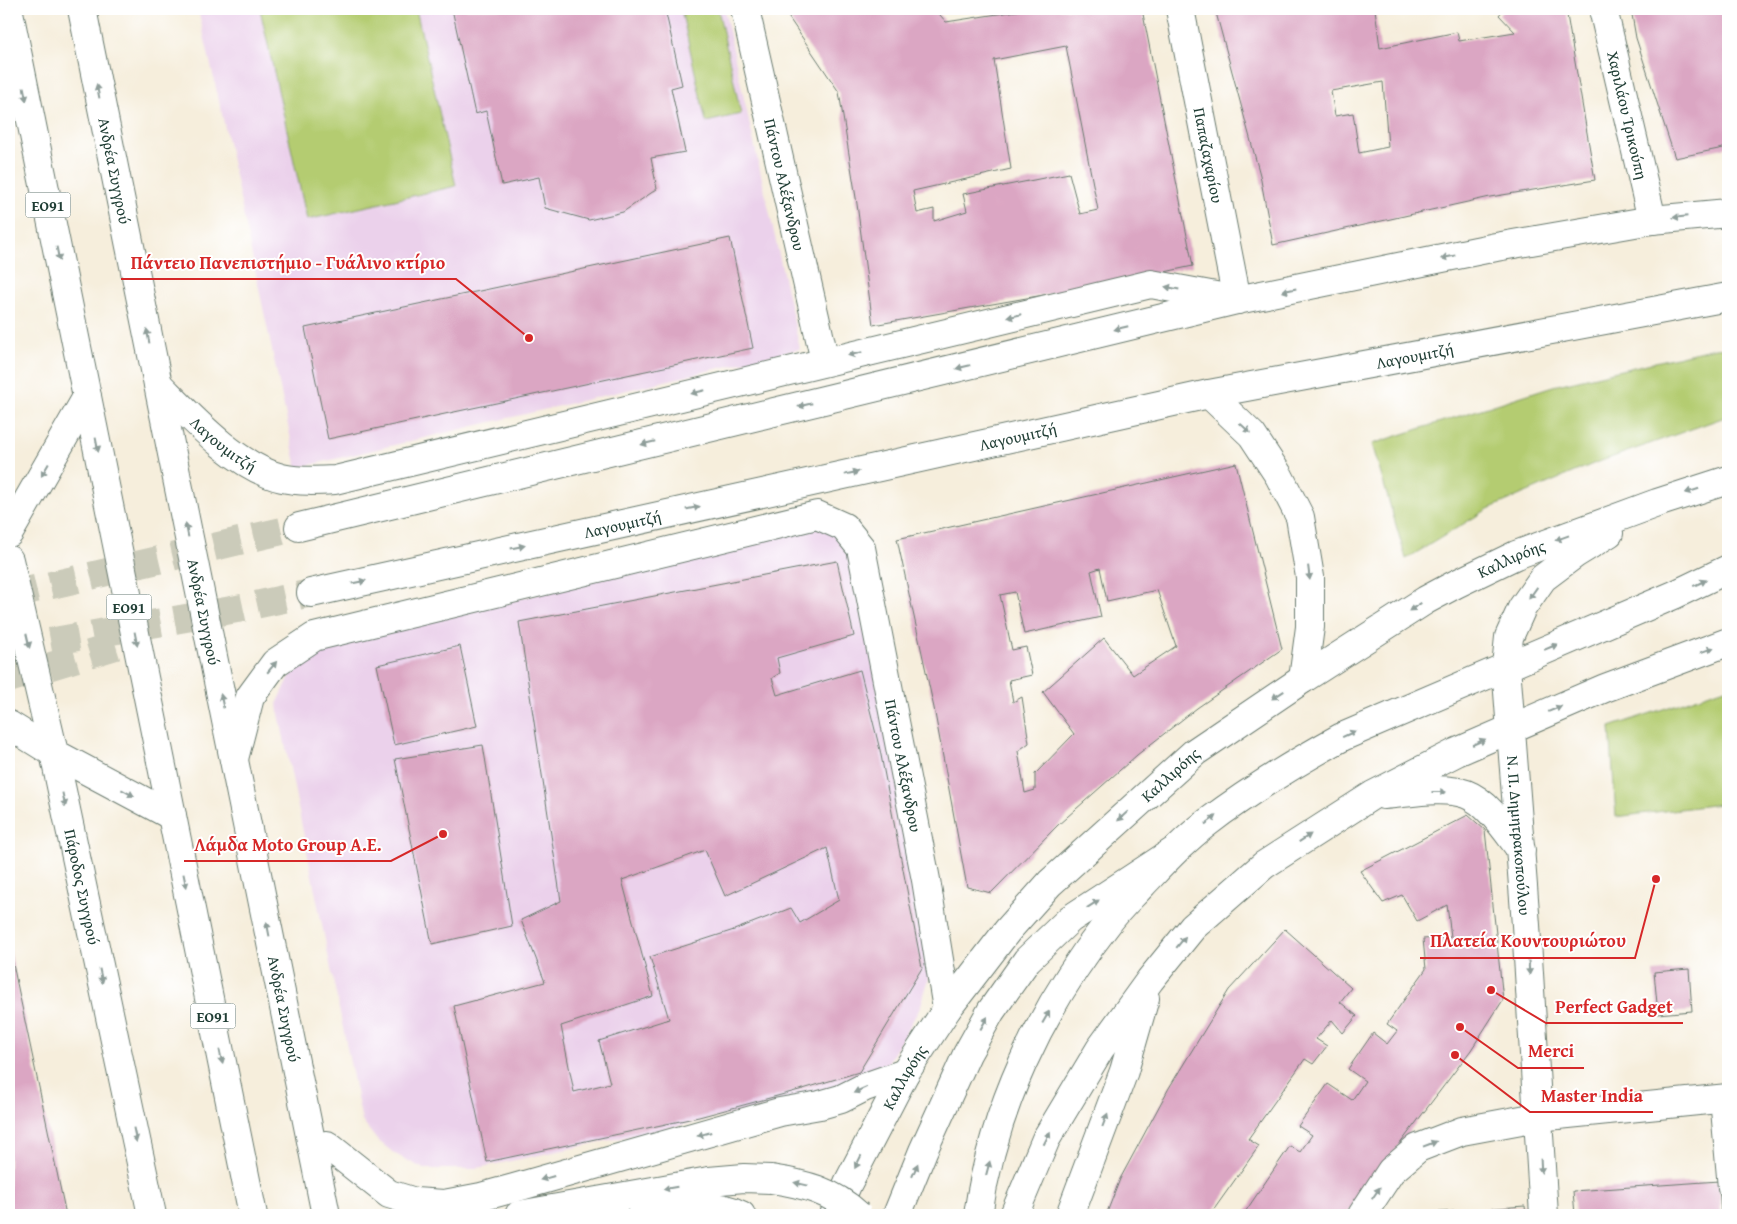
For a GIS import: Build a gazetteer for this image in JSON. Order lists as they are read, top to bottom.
{
  "streets": {
    "main road": [
      "Χαριλάου Τρικούπη",
      "Παπαζαχαρίου",
      "Ανδρέα Συγγρού",
      "Πάντου Αλέξανδρου",
      "ΕΟ91",
      "Λαγουμιτζή",
      "Καλλιρόης",
      "Ν. Π. Δημητρακοπούλου",
      "Πάροδος Συγγρού"
    ]
  },
  "crossings": [
    ["Χαριλάου Τρικούπη", "Λαγουμιτζή"],
    ["Παπαζαχαρίου", "Λαγουμιτζή"],
    ["Ανδρέα Συγγρού", "Πάντου Αλέξανδρου"],
    ["Ανδρέα Συγγρού", "Λαγουμιτζή"],
    ["Πάντου Αλέξανδρου", "Λαγουμιτζή"],
    ["Πάντου Αλέξανδρου", "Καλλιρόης"],
    ["Καλλιρόης", "Ν. Π. Δημητρακοπούλου"]
  ],
  "one_way": ["Ν. Π. Δημητρακοπούλου"],
  "places": [
    "Πάντειο Πανεπιστήμιο - Γυάλινο κτίριο",
    "Λάμδα Moto Group Α.Ε.",
    "Πλατεία Κουντουριώτου",
    "Perfect Gadget",
    "Merci",
    "Master India"
  ]
}
